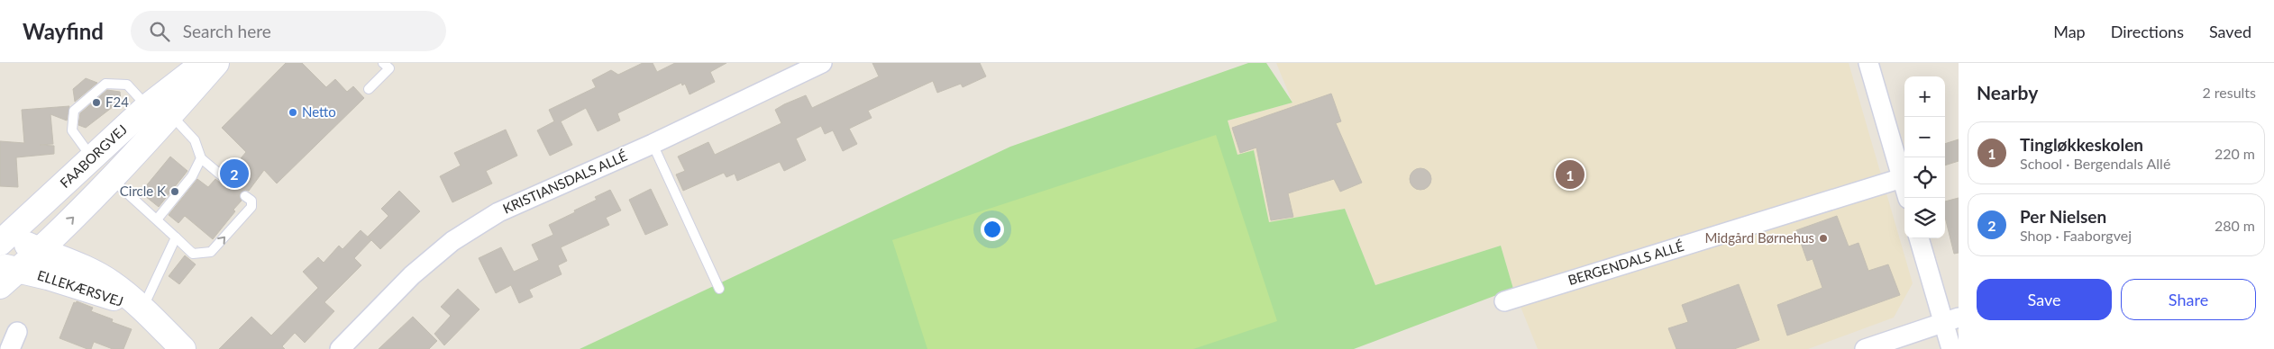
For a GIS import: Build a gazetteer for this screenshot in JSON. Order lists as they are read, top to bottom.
{
  "streets": {
    "main road": ["FAABORGVEJ", "ELLEKÆRSVEJ"],
    "street": ["KRISTIANSDALS ALLÉ", "BERGENDALS ALLÉ"]
  },
  "crossings": [
    ["FAABORGVEJ", "ELLEKÆRSVEJ"]
  ],
  "places": [
    "F24",
    "Netto",
    "Circle K",
    "Midgård Børnehus"
  ],
  "page": {
    "header": "Wayfind",
    "search": "Search here",
    "nav": ["Map", "Directions", "Saved"],
    "heading": ["Nearby", "2 results"],
    "map_buttons": ["+", "−"],
    "list": [
      {
        "mark": "1",
        "name": "Tingløkkeskolen",
        "note": "School · Bergendals Allé",
        "value": "220 m"
      },
      {
        "mark": "2",
        "name": "Per Nielsen",
        "note": "Shop · Faaborgvej",
        "value": "280 m"
      }
    ],
    "pins": ["2", "1"],
    "buttons": ["Save", "Share"]
  }
}
